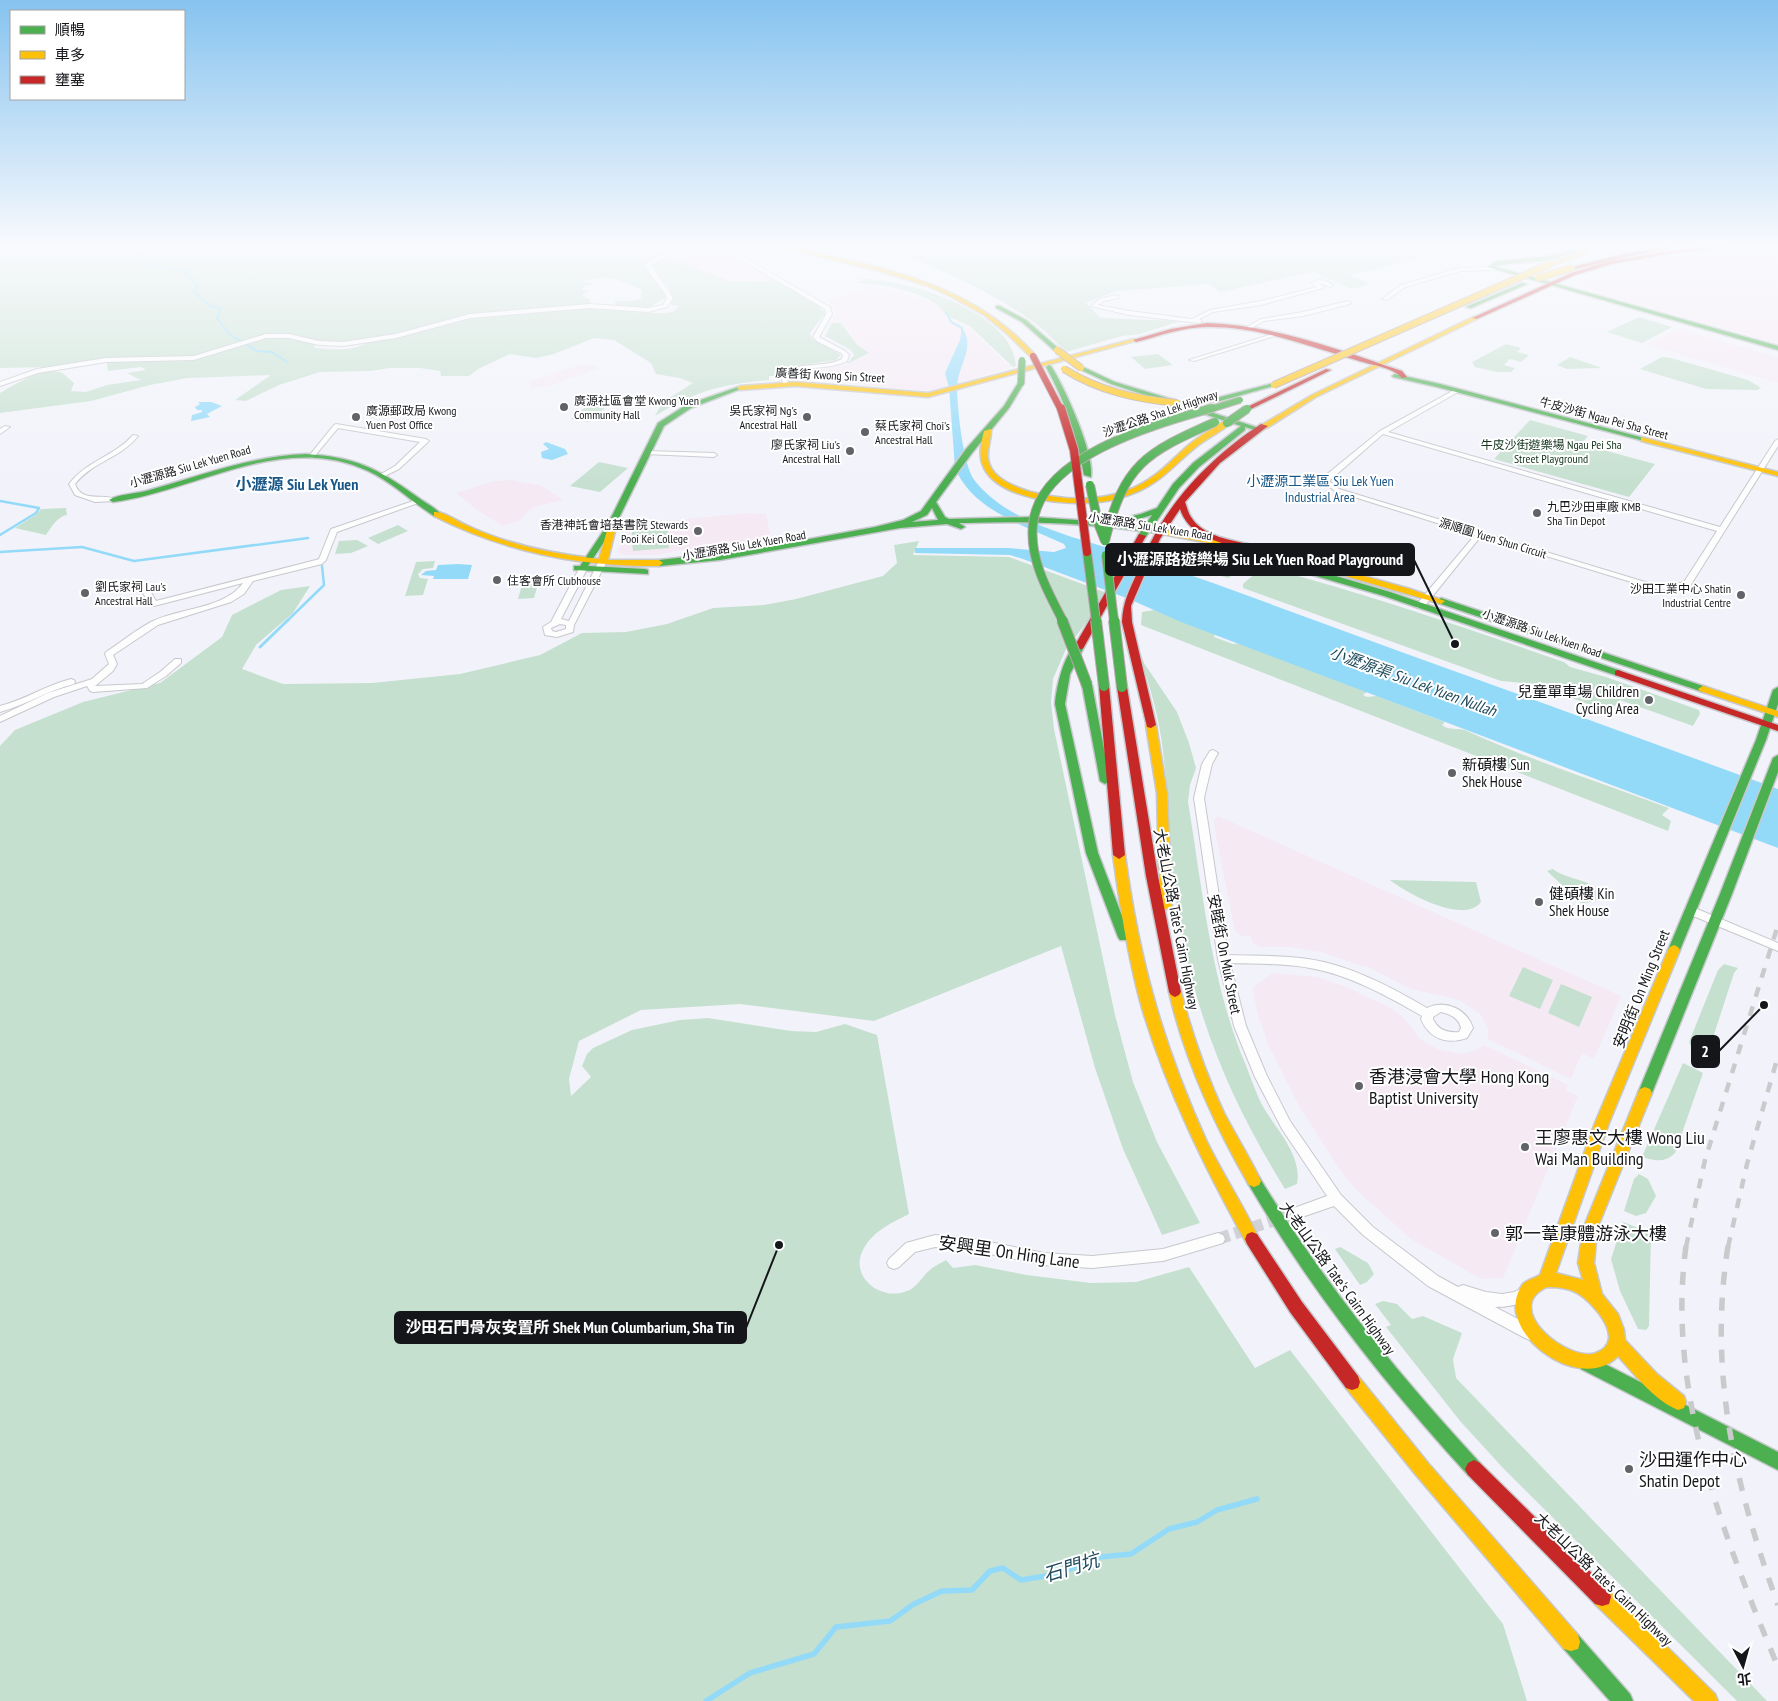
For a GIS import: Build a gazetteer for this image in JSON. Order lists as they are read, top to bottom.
{
  "streets": {
    "main road": [
      "廣善街 Kwong Sin Street",
      "沙瀝公路 Sha Lek Highway",
      "牛皮沙街 Ngau Pei Sha Street",
      "小瀝源路 Siu Lek Yuen Road",
      "大老山公路 Tate's Cairn Highway",
      "安明街 On Ming Street"
    ],
    "street": ["源順圍 Yuen Shun Circuit", "安睦街 On Muk Street", "安興里 On Hing Lane"]
  },
  "crossings": [
    ["廣善街 Kwong Sin Street", "牛皮沙街 Ngau Pei Sha Street"],
    ["廣善街 Kwong Sin Street", "小瀝源路 Siu Lek Yuen Road"],
    ["沙瀝公路 Sha Lek Highway", "大老山公路 Tate's Cairn Highway"],
    ["牛皮沙街 Ngau Pei Sha Street", "源順圍 Yuen Shun Circuit"],
    ["小瀝源路 Siu Lek Yuen Road", "安明街 On Ming Street"],
    ["安睦街 On Muk Street", "安明街 On Ming Street"]
  ],
  "districts": ["小瀝源工業區 Siu Lek Yuen Industrial Area", "小瀝源 Siu Lek Yuen"],
  "water": ["小瀝源渠 Siu Lek Yuen Nullah", "石門坑"],
  "parks": ["牛皮沙街遊樂場 Ngau Pei Sha Street Playground"],
  "places": [
    "廣源社區會堂 Kwong Yuen Community Hall",
    "廣源郵政局 Kwong Yuen Post Office",
    "吳氏家祠 Ng's Ancestral Hall",
    "蔡氏家祠 Choi's Ancestral Hall",
    "廖氏家祠 Liu's Ancestral Hall",
    "九巴沙田車廠 KMB Sha Tin Depot",
    "香港神託會培基書院 Stewards Pooi Kei College",
    "住客會所 Clubhouse",
    "劉氏家祠 Lau's Ancestral Hall",
    "沙田工業中心 Shatin Industrial Centre",
    "小瀝源路遊樂場 Siu Lek Yuen Road Playground",
    "兒童單車場 Children Cycling Area",
    "新碩樓 Sun Shek House",
    "健碩樓 Kin Shek House",
    "2",
    "香港浸會大學 Hong Kong Baptist University",
    "王廖惠文大樓 Wong Liu Wai Man Building",
    "郭一葦康體游泳大樓",
    "沙田石門骨灰安置所 Shek Mun Columbarium, Sha Tin",
    "沙田運作中心 Shatin Depot"
  ],
  "legend": ["順暢", "車多", "壅塞"],
  "north": "bottom"
}
